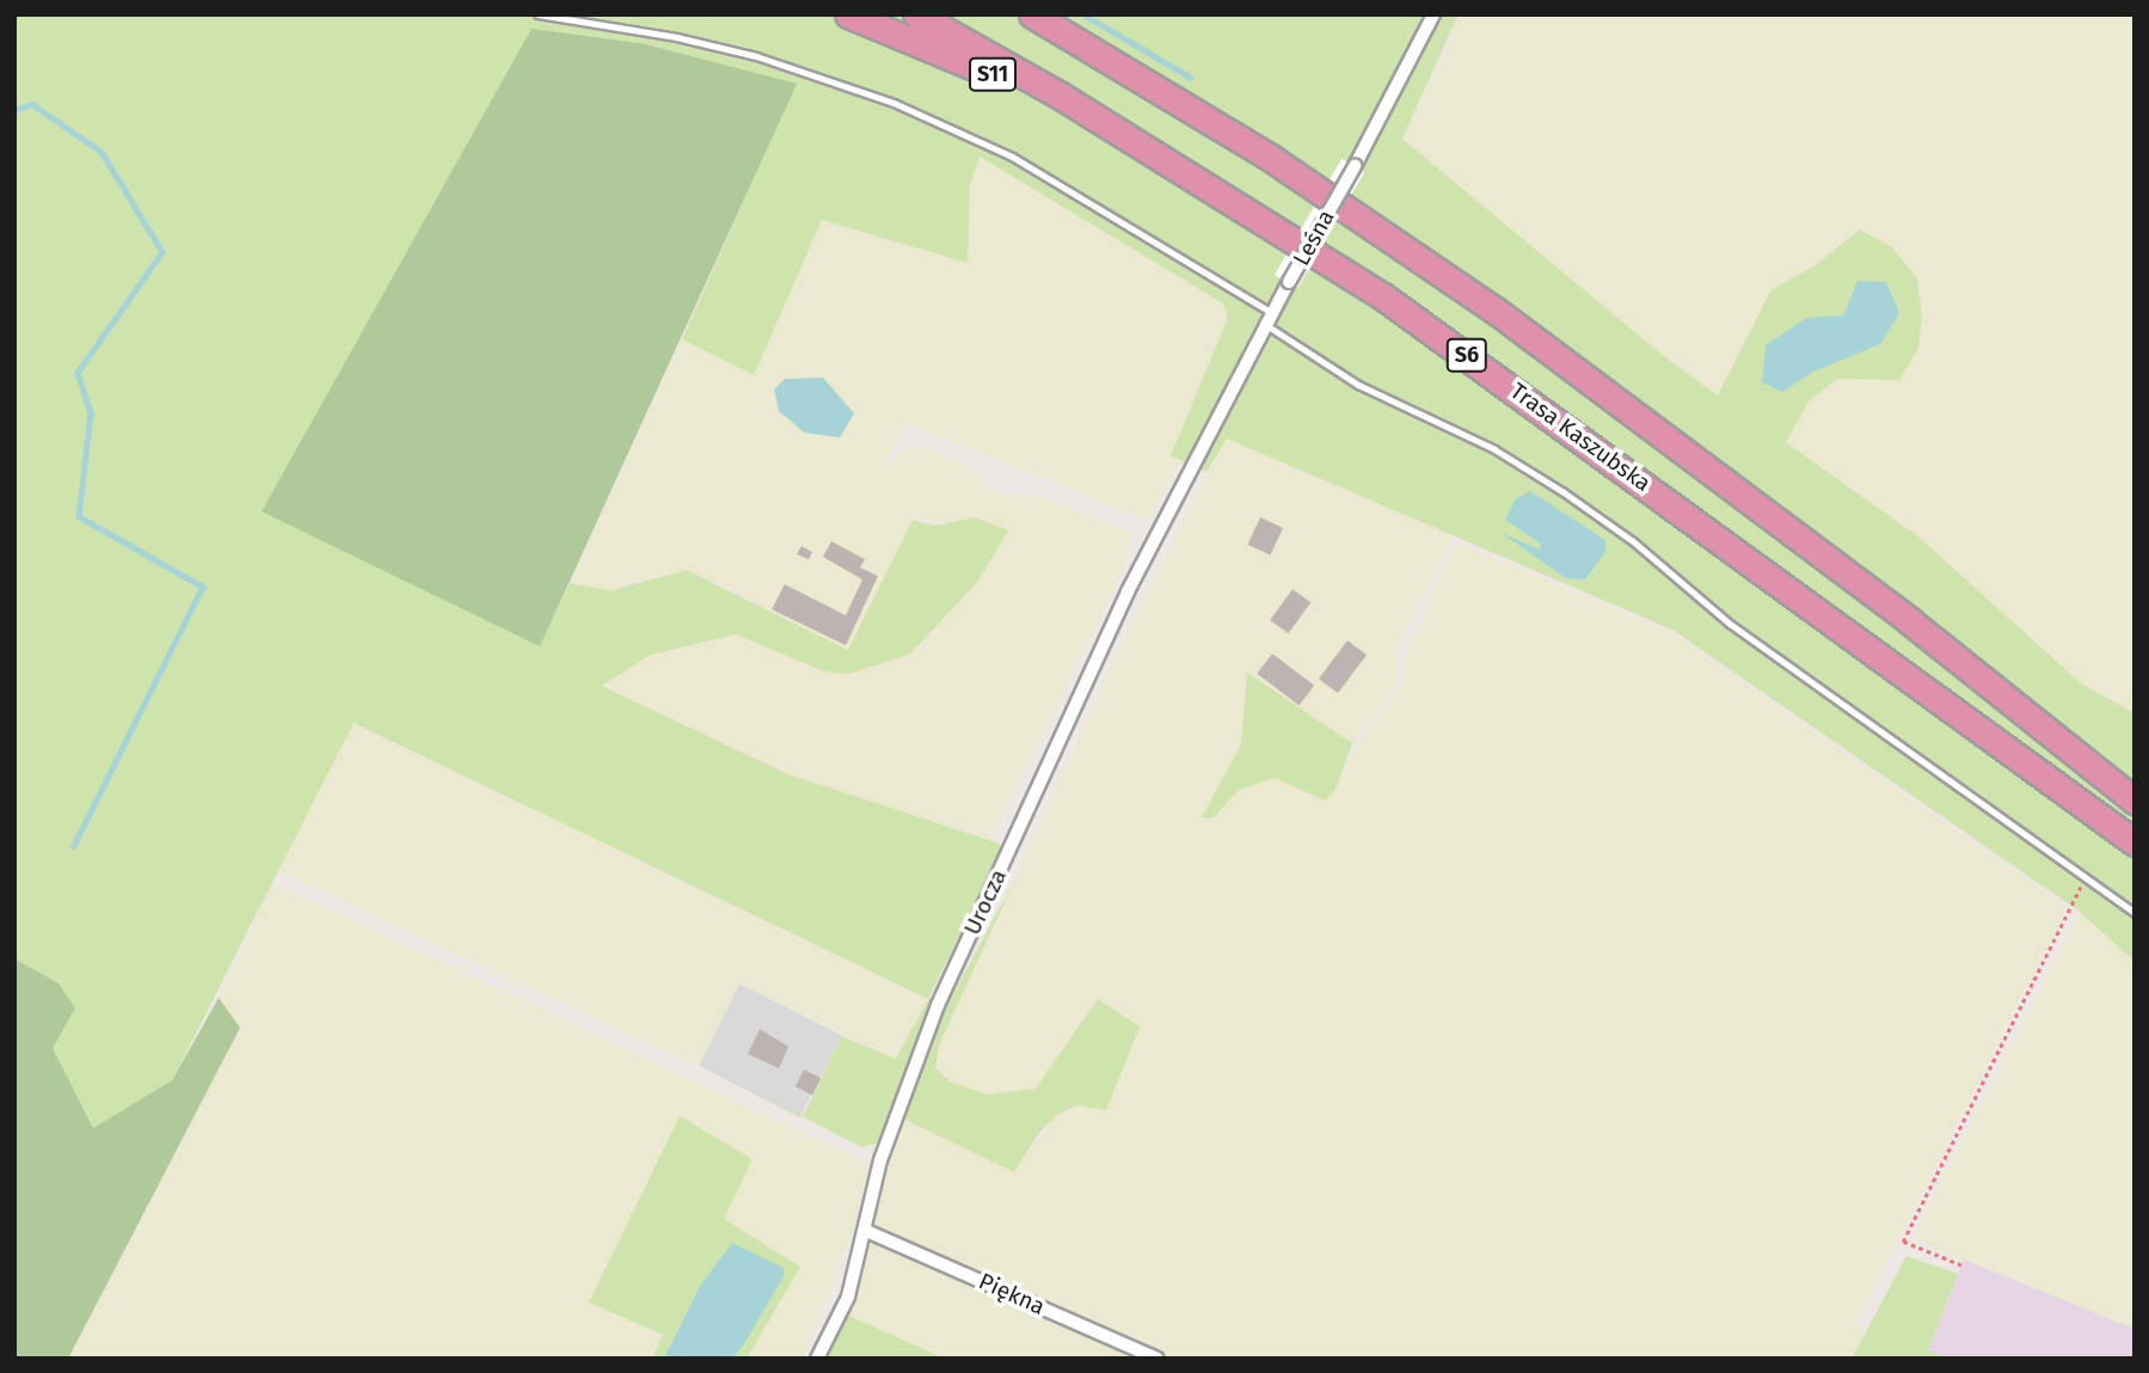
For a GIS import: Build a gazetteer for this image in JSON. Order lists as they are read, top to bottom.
{
  "streets": {
    "highway": ["S11", "S6", "Trasa Kaszubska"],
    "street": ["Leśna", "Urocza", "Piękna"]
  },
  "crossings": [
    ["S11", "Trasa Kaszubska"],
    ["Leśna", "Urocza"],
    ["Urocza", "Piękna"]
  ]
}
